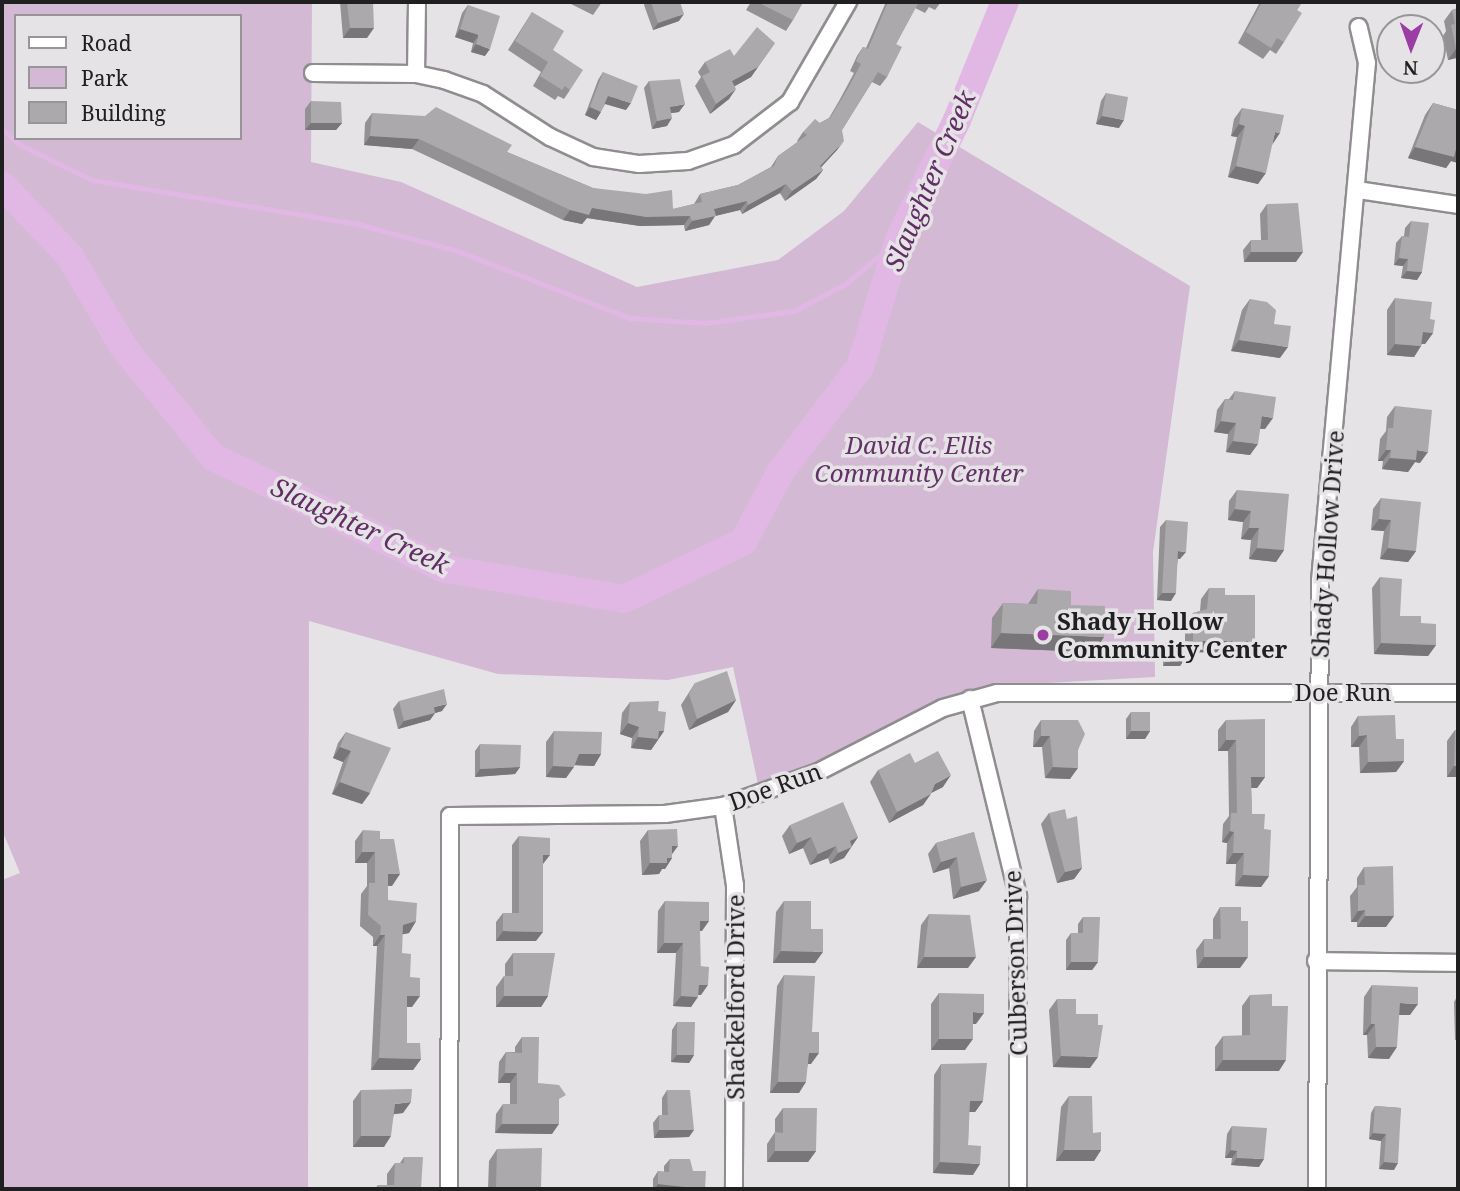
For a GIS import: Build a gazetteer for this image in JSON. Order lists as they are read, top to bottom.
{
  "streets": {
    "street": [
      "Shady Hollow Drive",
      "Doe Run",
      "Culberson Drive",
      "Shackelford Drive"
    ]
  },
  "crossings": [
    ["Shady Hollow Drive", "Doe Run"],
    ["Doe Run", "Culberson Drive"],
    ["Doe Run", "Shackelford Drive"]
  ],
  "water": ["Slaughter Creek"],
  "parks": ["David C. Ellis Community Center"],
  "places": ["Shady Hollow Community Center"],
  "legend": ["Road", "Park", "Building"],
  "north": "bottom"
}
